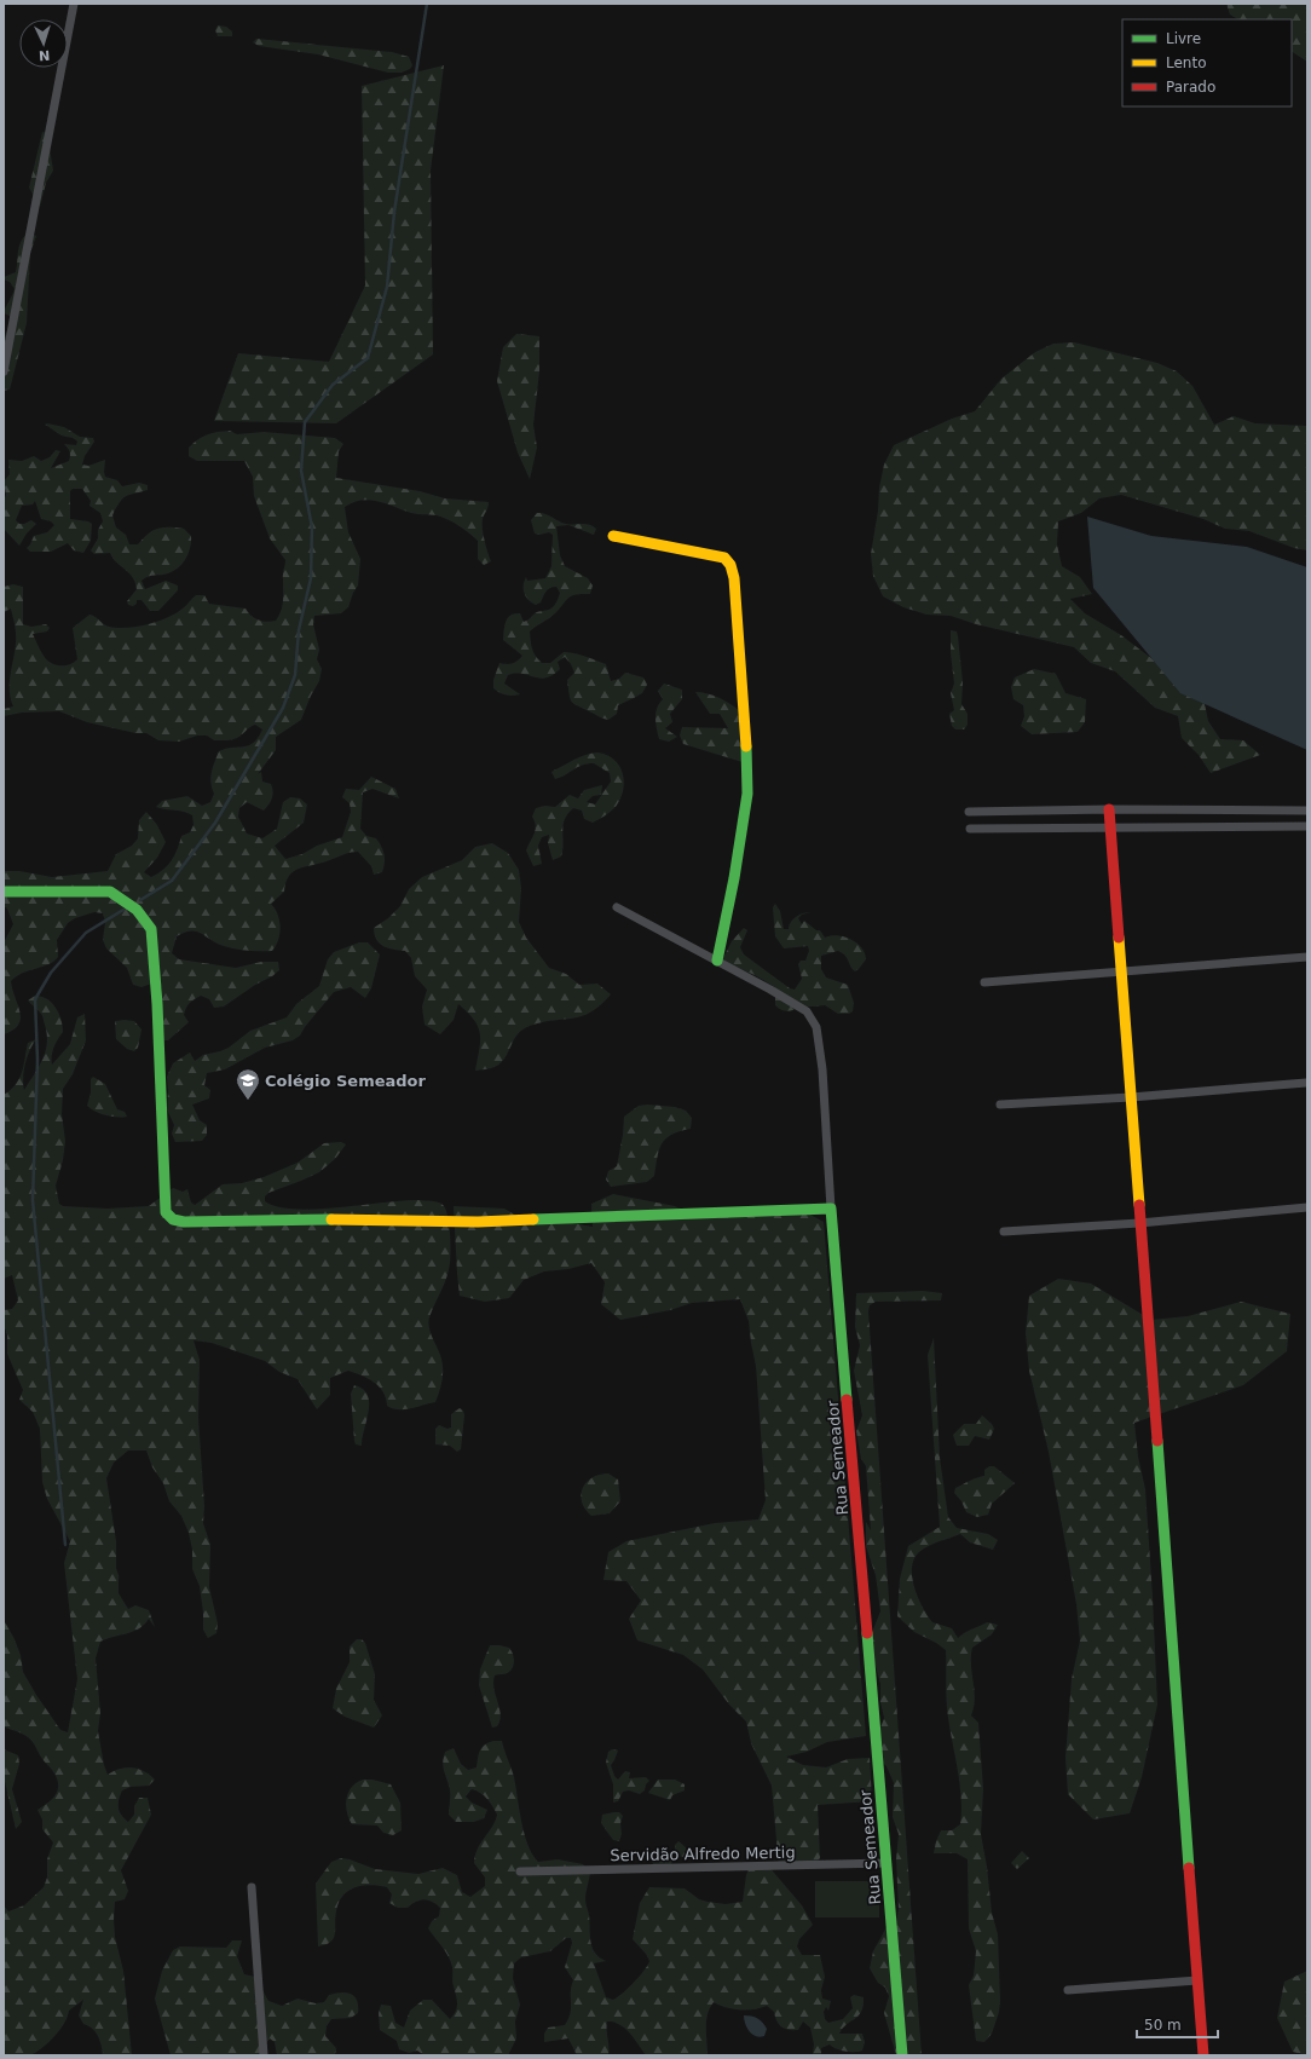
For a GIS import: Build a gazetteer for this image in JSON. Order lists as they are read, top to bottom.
{
  "streets": {
    "street": ["Rua Semeador", "Servidão Alfredo Mertig"]
  },
  "crossings": [
    ["Rua Semeador", "Servidão Alfredo Mertig"]
  ],
  "places": {
    "school or university": ["Colégio Semeador"]
  },
  "legend": ["Livre", "Lento", "Parado"],
  "scale_bar": "50 m",
  "north": "bottom"
}
